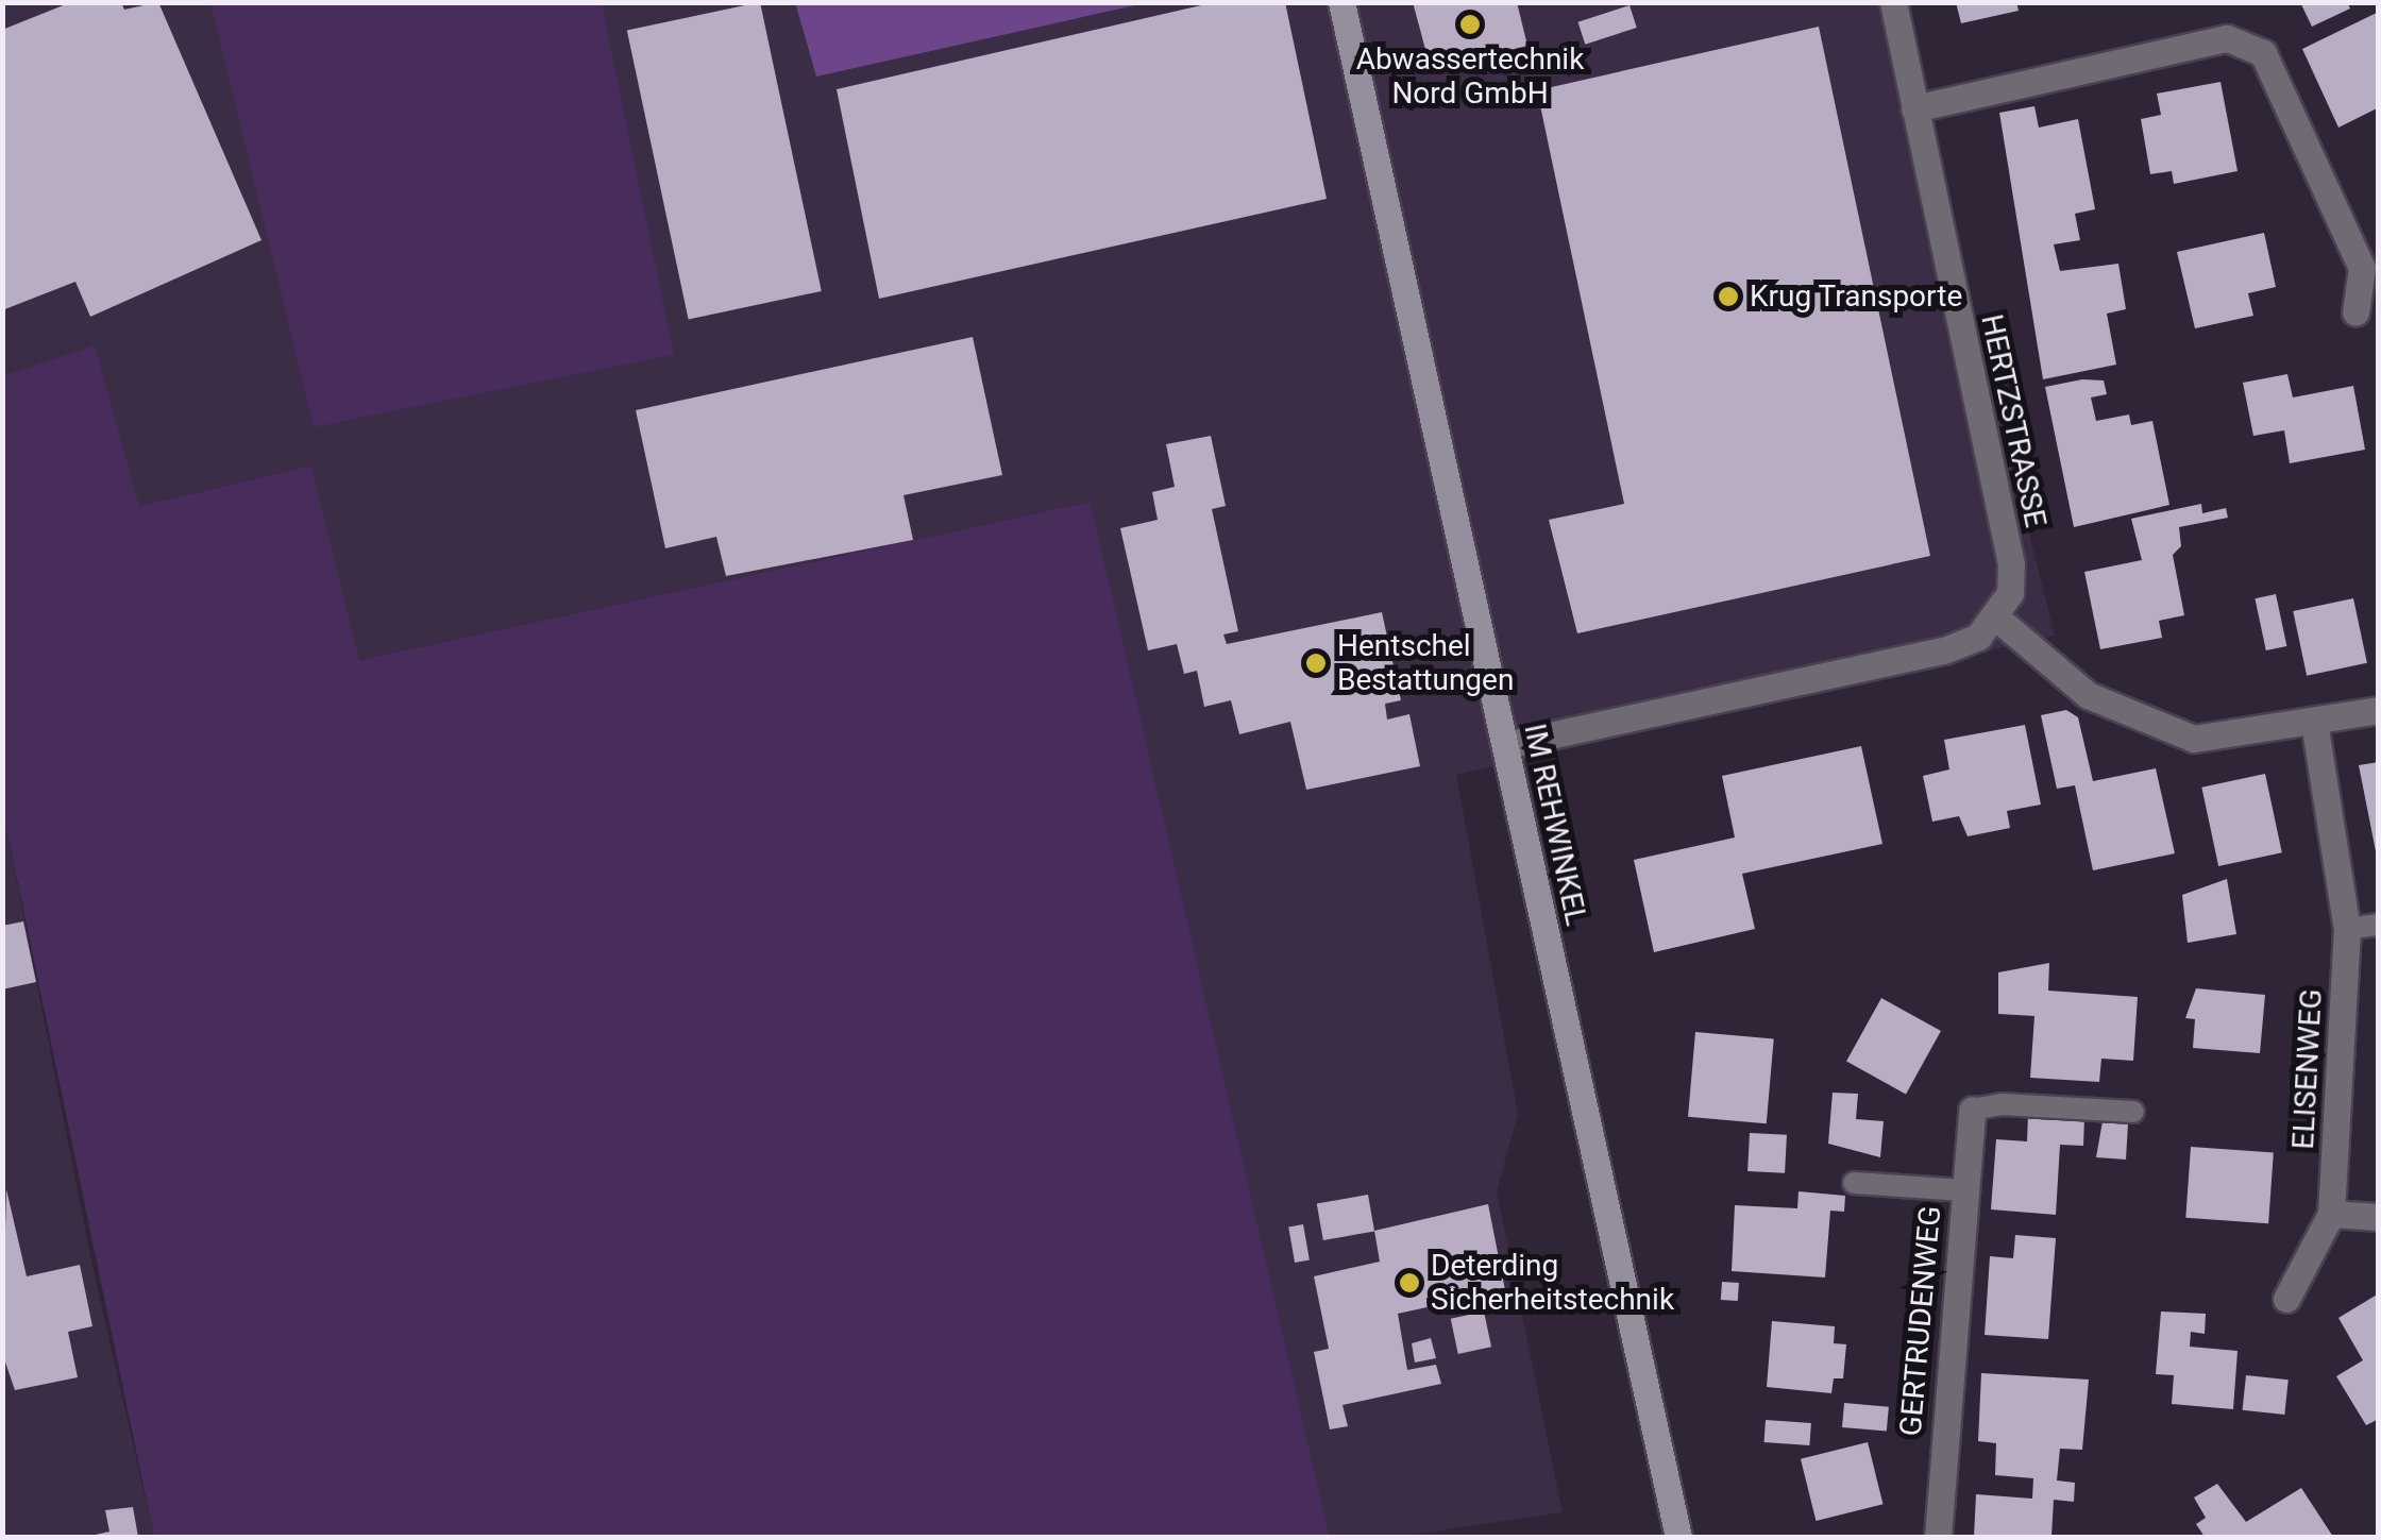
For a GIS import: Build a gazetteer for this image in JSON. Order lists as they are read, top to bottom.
{
  "streets": {
    "street": [
      "HERTZSTRASSE",
      "IM REHWINKEL",
      "ELISENWEG",
      "GERTRUDENWEG"
    ]
  },
  "places": [
    "Abwassertechnik Nord GmbH",
    "Krug Transporte",
    "Hentschel Bestattungen",
    "Deterding Sicherheitstechnik"
  ]
}
